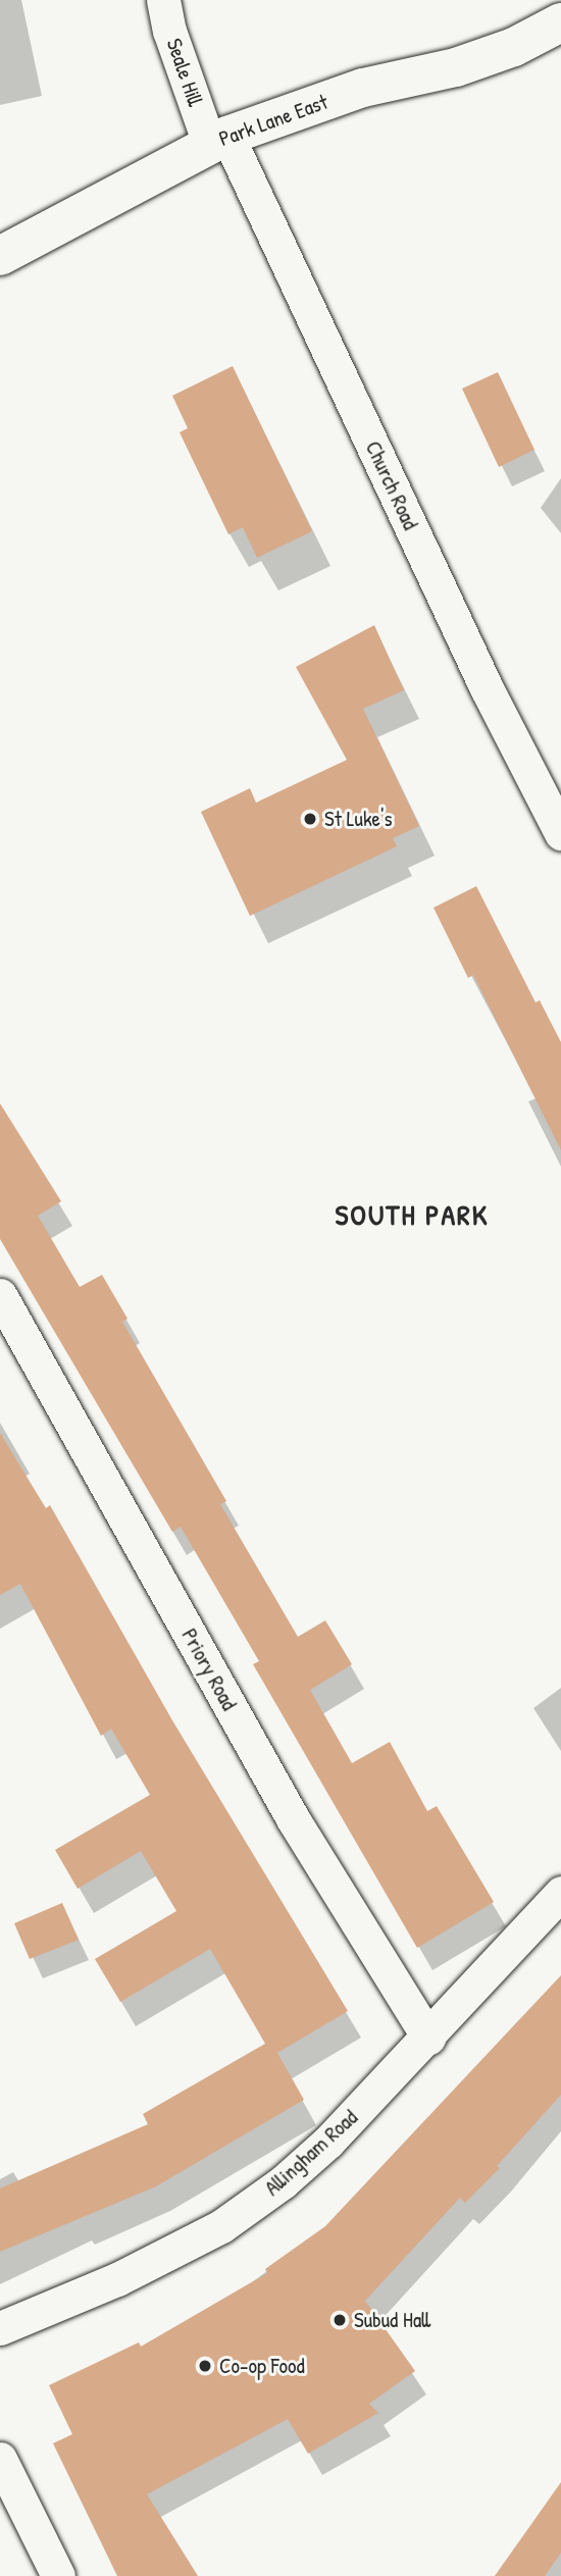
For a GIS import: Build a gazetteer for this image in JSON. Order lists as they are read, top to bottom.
{
  "streets": {
    "street": [
      "Seale Hill",
      "Park Lane East",
      "Church Road",
      "Priory Road",
      "Allingham Road"
    ]
  },
  "crossings": [
    ["Seale Hill", "Park Lane East"],
    ["Seale Hill", "Church Road"],
    ["Park Lane East", "Church Road"],
    ["Priory Road", "Allingham Road"]
  ],
  "districts": ["SOUTH PARK"],
  "places": ["St Luke's", "Subud Hall", "Co-op Food"]
}
